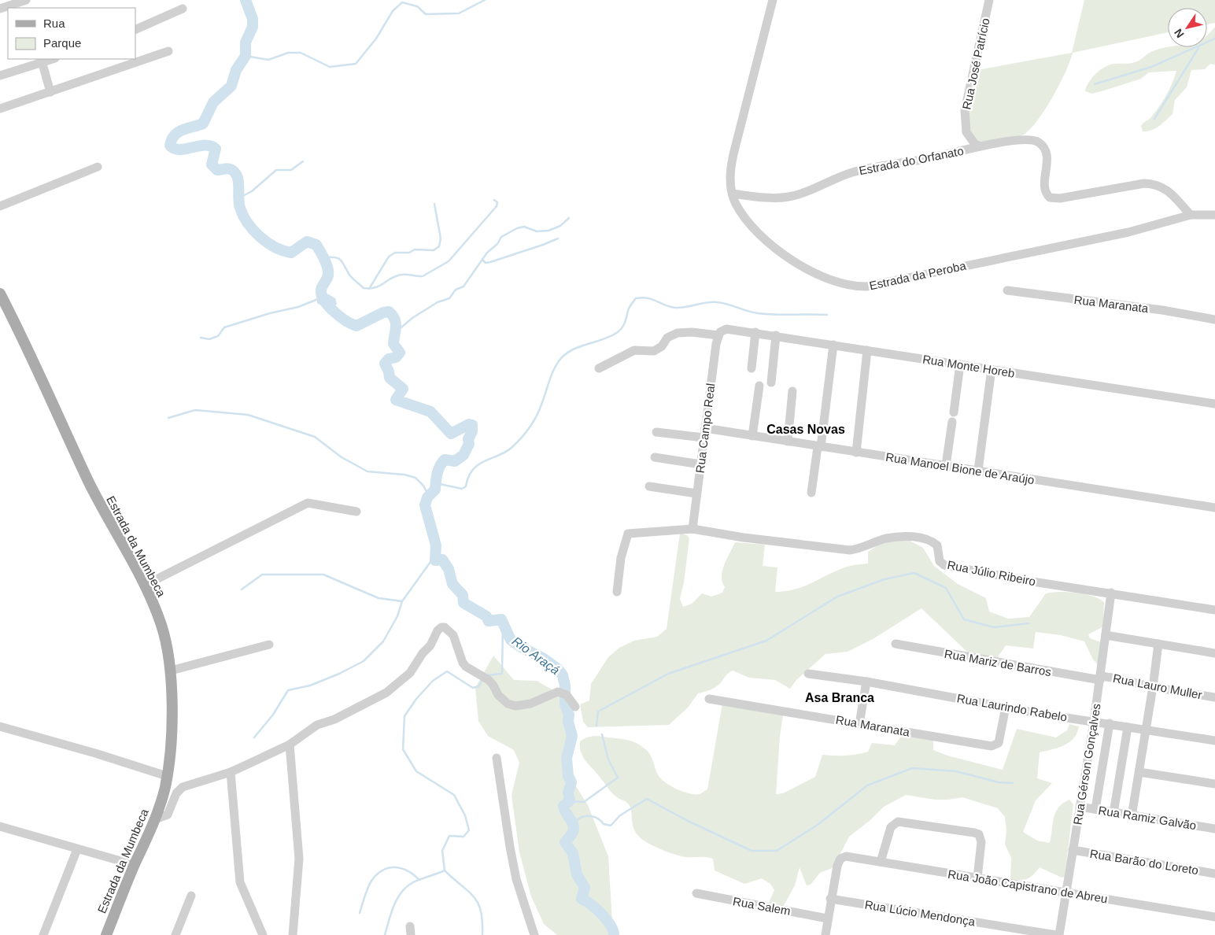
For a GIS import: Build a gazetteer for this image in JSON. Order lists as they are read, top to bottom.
{
  "streets": {
    "main road": ["Estrada da Mumbeca"],
    "street": [
      "Rua José Patrício",
      "Estrada do Orfanato",
      "Estrada da Peroba",
      "Rua Maranata",
      "Rua Monte Horeb",
      "Rua Campo Real",
      "Rua Manoel Bione de Araújo",
      "Rua Júlio Ribeiro",
      "Rua Mariz de Barros",
      "Rua Lauro Muller",
      "Rua Laurindo Rabelo",
      "Rua Gérson Gonçalves",
      "Rua Ramiz Galvão",
      "Rua Barão do Loreto",
      "Rua João Capistrano de Abreu",
      "Rua Salem",
      "Rua Lúcio Mendonça"
    ]
  },
  "crossings": [
    ["Rua José Patrício", "Estrada do Orfanato"],
    ["Estrada do Orfanato", "Estrada da Peroba"],
    ["Rua Maranata", "Rua Laurindo Rabelo"],
    ["Rua Monte Horeb", "Rua Campo Real"],
    ["Rua Campo Real", "Rua Manoel Bione de Araújo"],
    ["Rua Campo Real", "Rua Júlio Ribeiro"],
    ["Rua Júlio Ribeiro", "Rua Gérson Gonçalves"],
    ["Rua Mariz de Barros", "Rua Lauro Muller"],
    ["Rua Mariz de Barros", "Rua Gérson Gonçalves"],
    ["Rua Lauro Muller", "Rua Gérson Gonçalves"],
    ["Rua Laurindo Rabelo", "Rua Gérson Gonçalves"],
    ["Rua Gérson Gonçalves", "Rua Ramiz Galvão"],
    ["Rua Gérson Gonçalves", "Rua Barão do Loreto"],
    ["Rua Gérson Gonçalves", "Rua João Capistrano de Abreu"],
    ["Rua João Capistrano de Abreu", "Rua Lúcio Mendonça"]
  ],
  "districts": ["Casas Novas", "Asa Branca"],
  "water": ["Rio Araçá"],
  "legend": ["Rua", "Parque"],
  "north": "bottom left"
}
